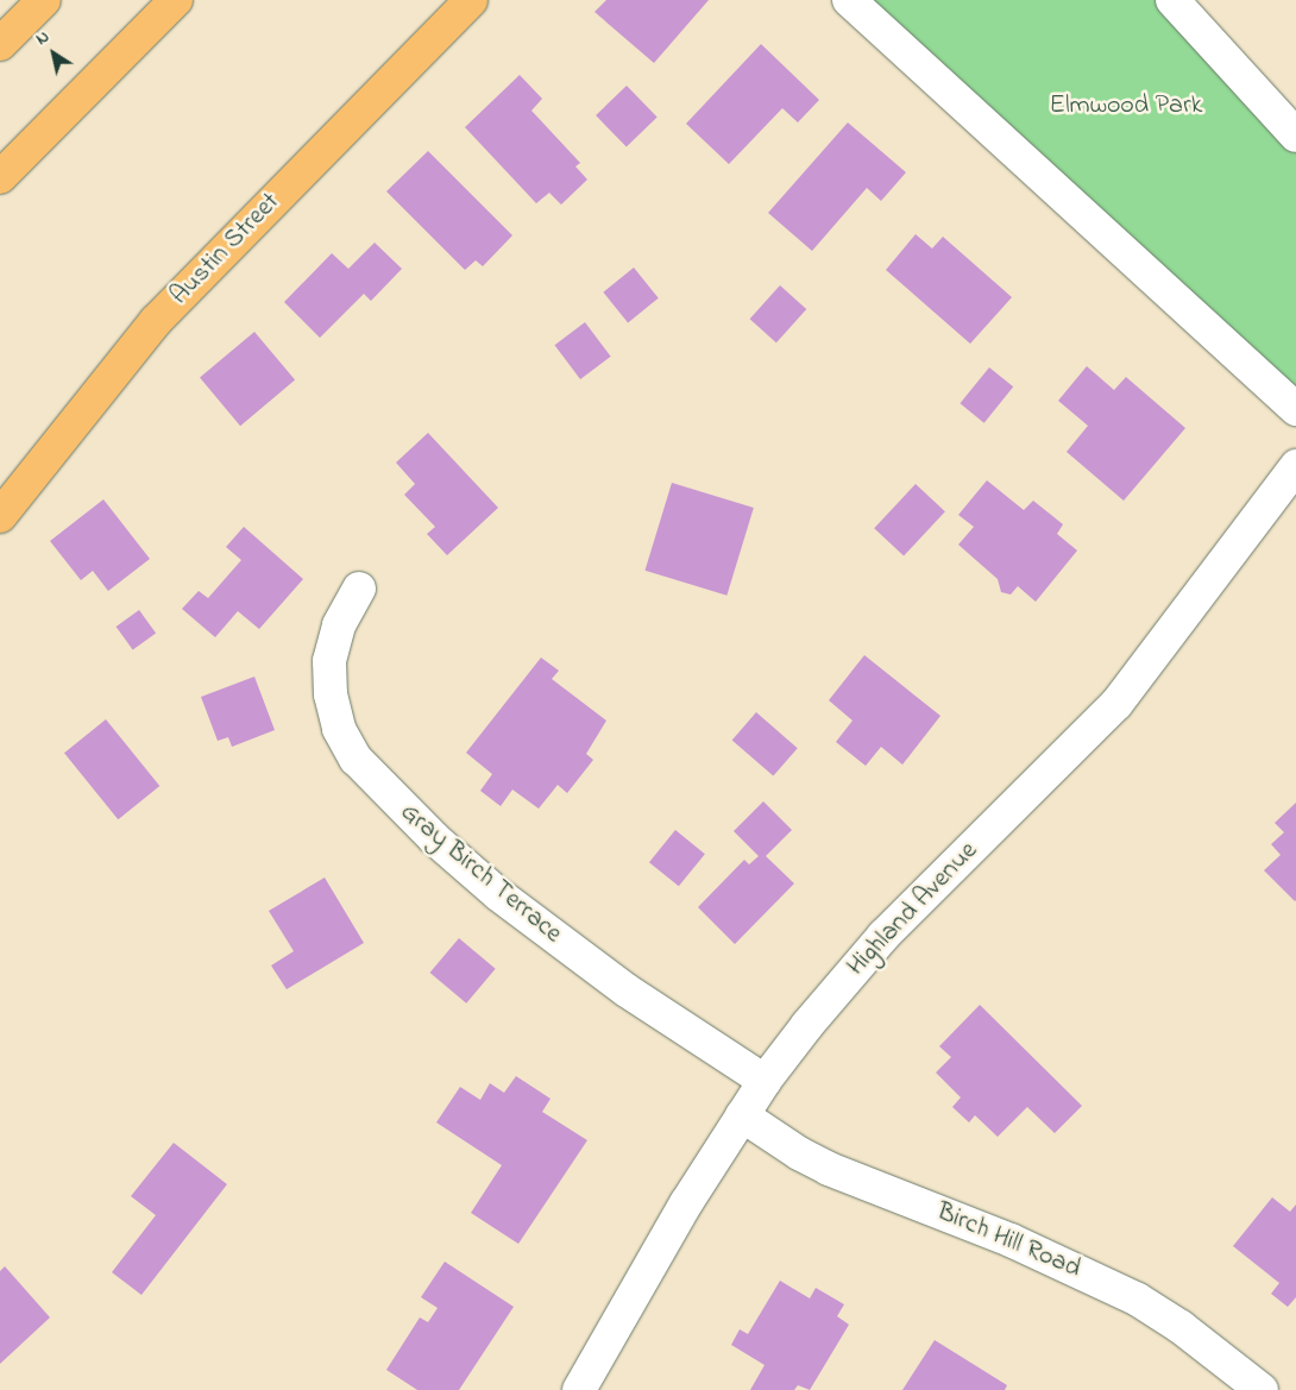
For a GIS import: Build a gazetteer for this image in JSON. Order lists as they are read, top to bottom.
{
  "streets": {
    "main road": ["Austin Street"],
    "street": ["Gray Birch Terrace", "Highland Avenue", "Birch Hill Road"]
  },
  "crossings": [
    ["Gray Birch Terrace", "Highland Avenue"],
    ["Highland Avenue", "Birch Hill Road"]
  ],
  "parks": ["Elmwood Park"],
  "north": "top left"
}
